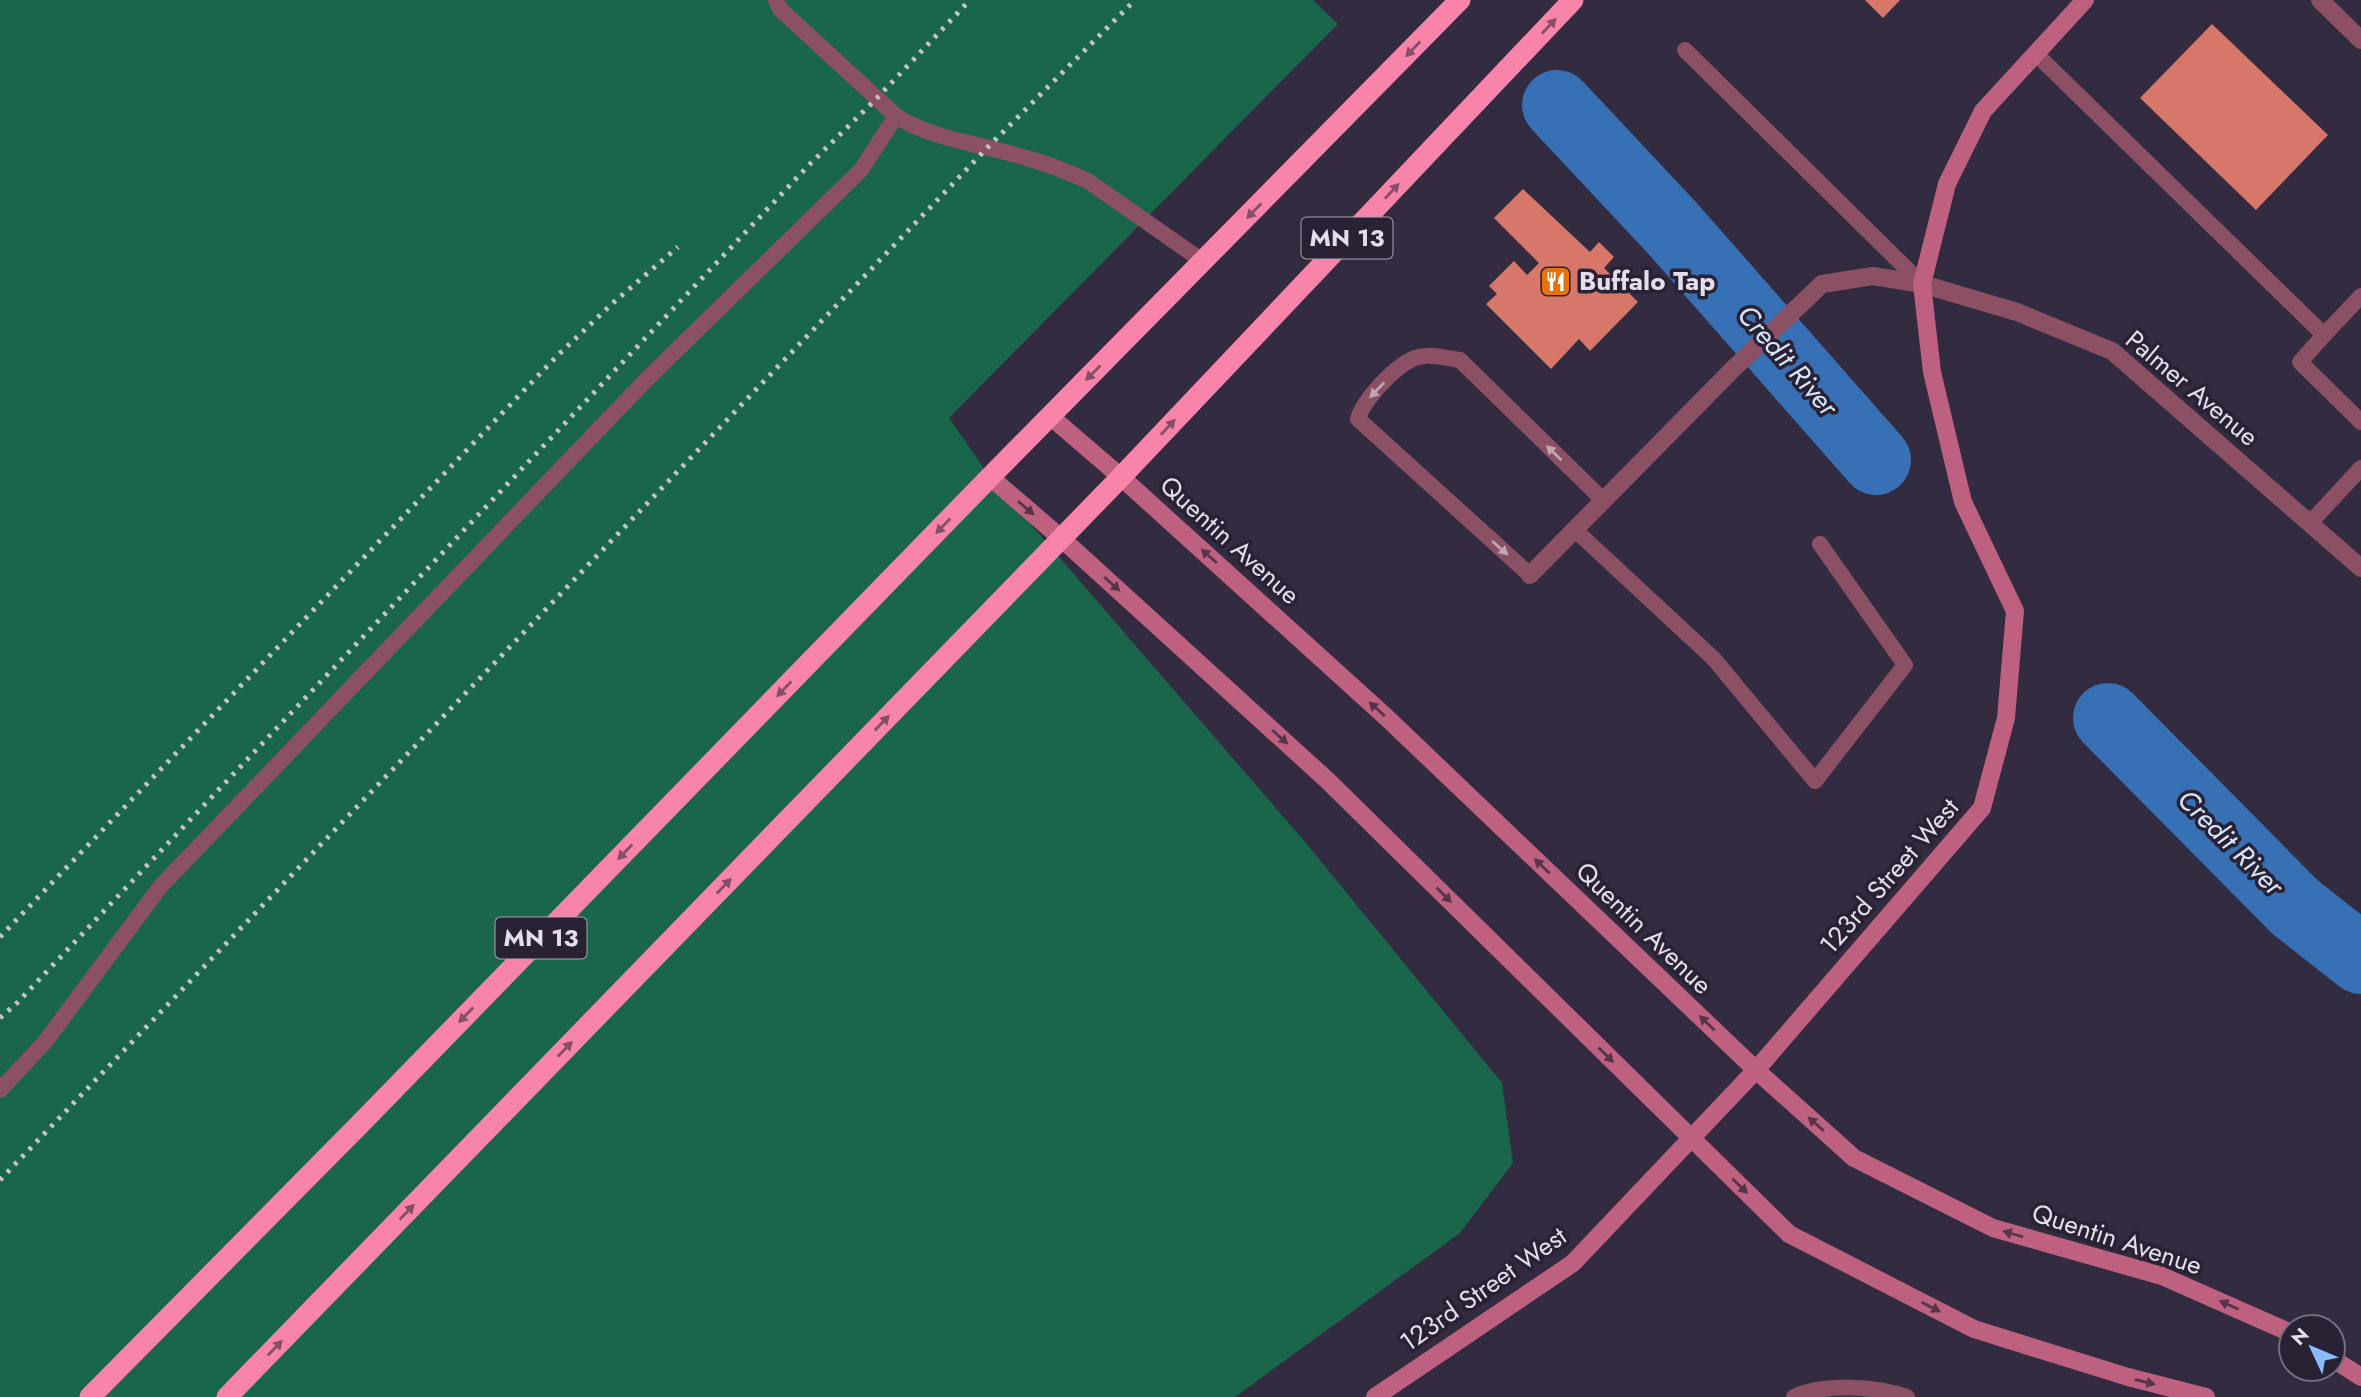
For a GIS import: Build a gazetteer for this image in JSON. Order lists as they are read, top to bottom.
{
  "streets": {
    "highway": ["MN 13"],
    "street": ["Palmer Avenue", "Quentin Avenue", "123rd Street West"]
  },
  "crossings": [
    ["MN 13", "Quentin Avenue"],
    ["Palmer Avenue", "123rd Street West"],
    ["Quentin Avenue", "123rd Street West"]
  ],
  "water": ["Credit River"],
  "places": {
    "restaurant": ["Buffalo Tap"]
  },
  "north": "top left"
}
